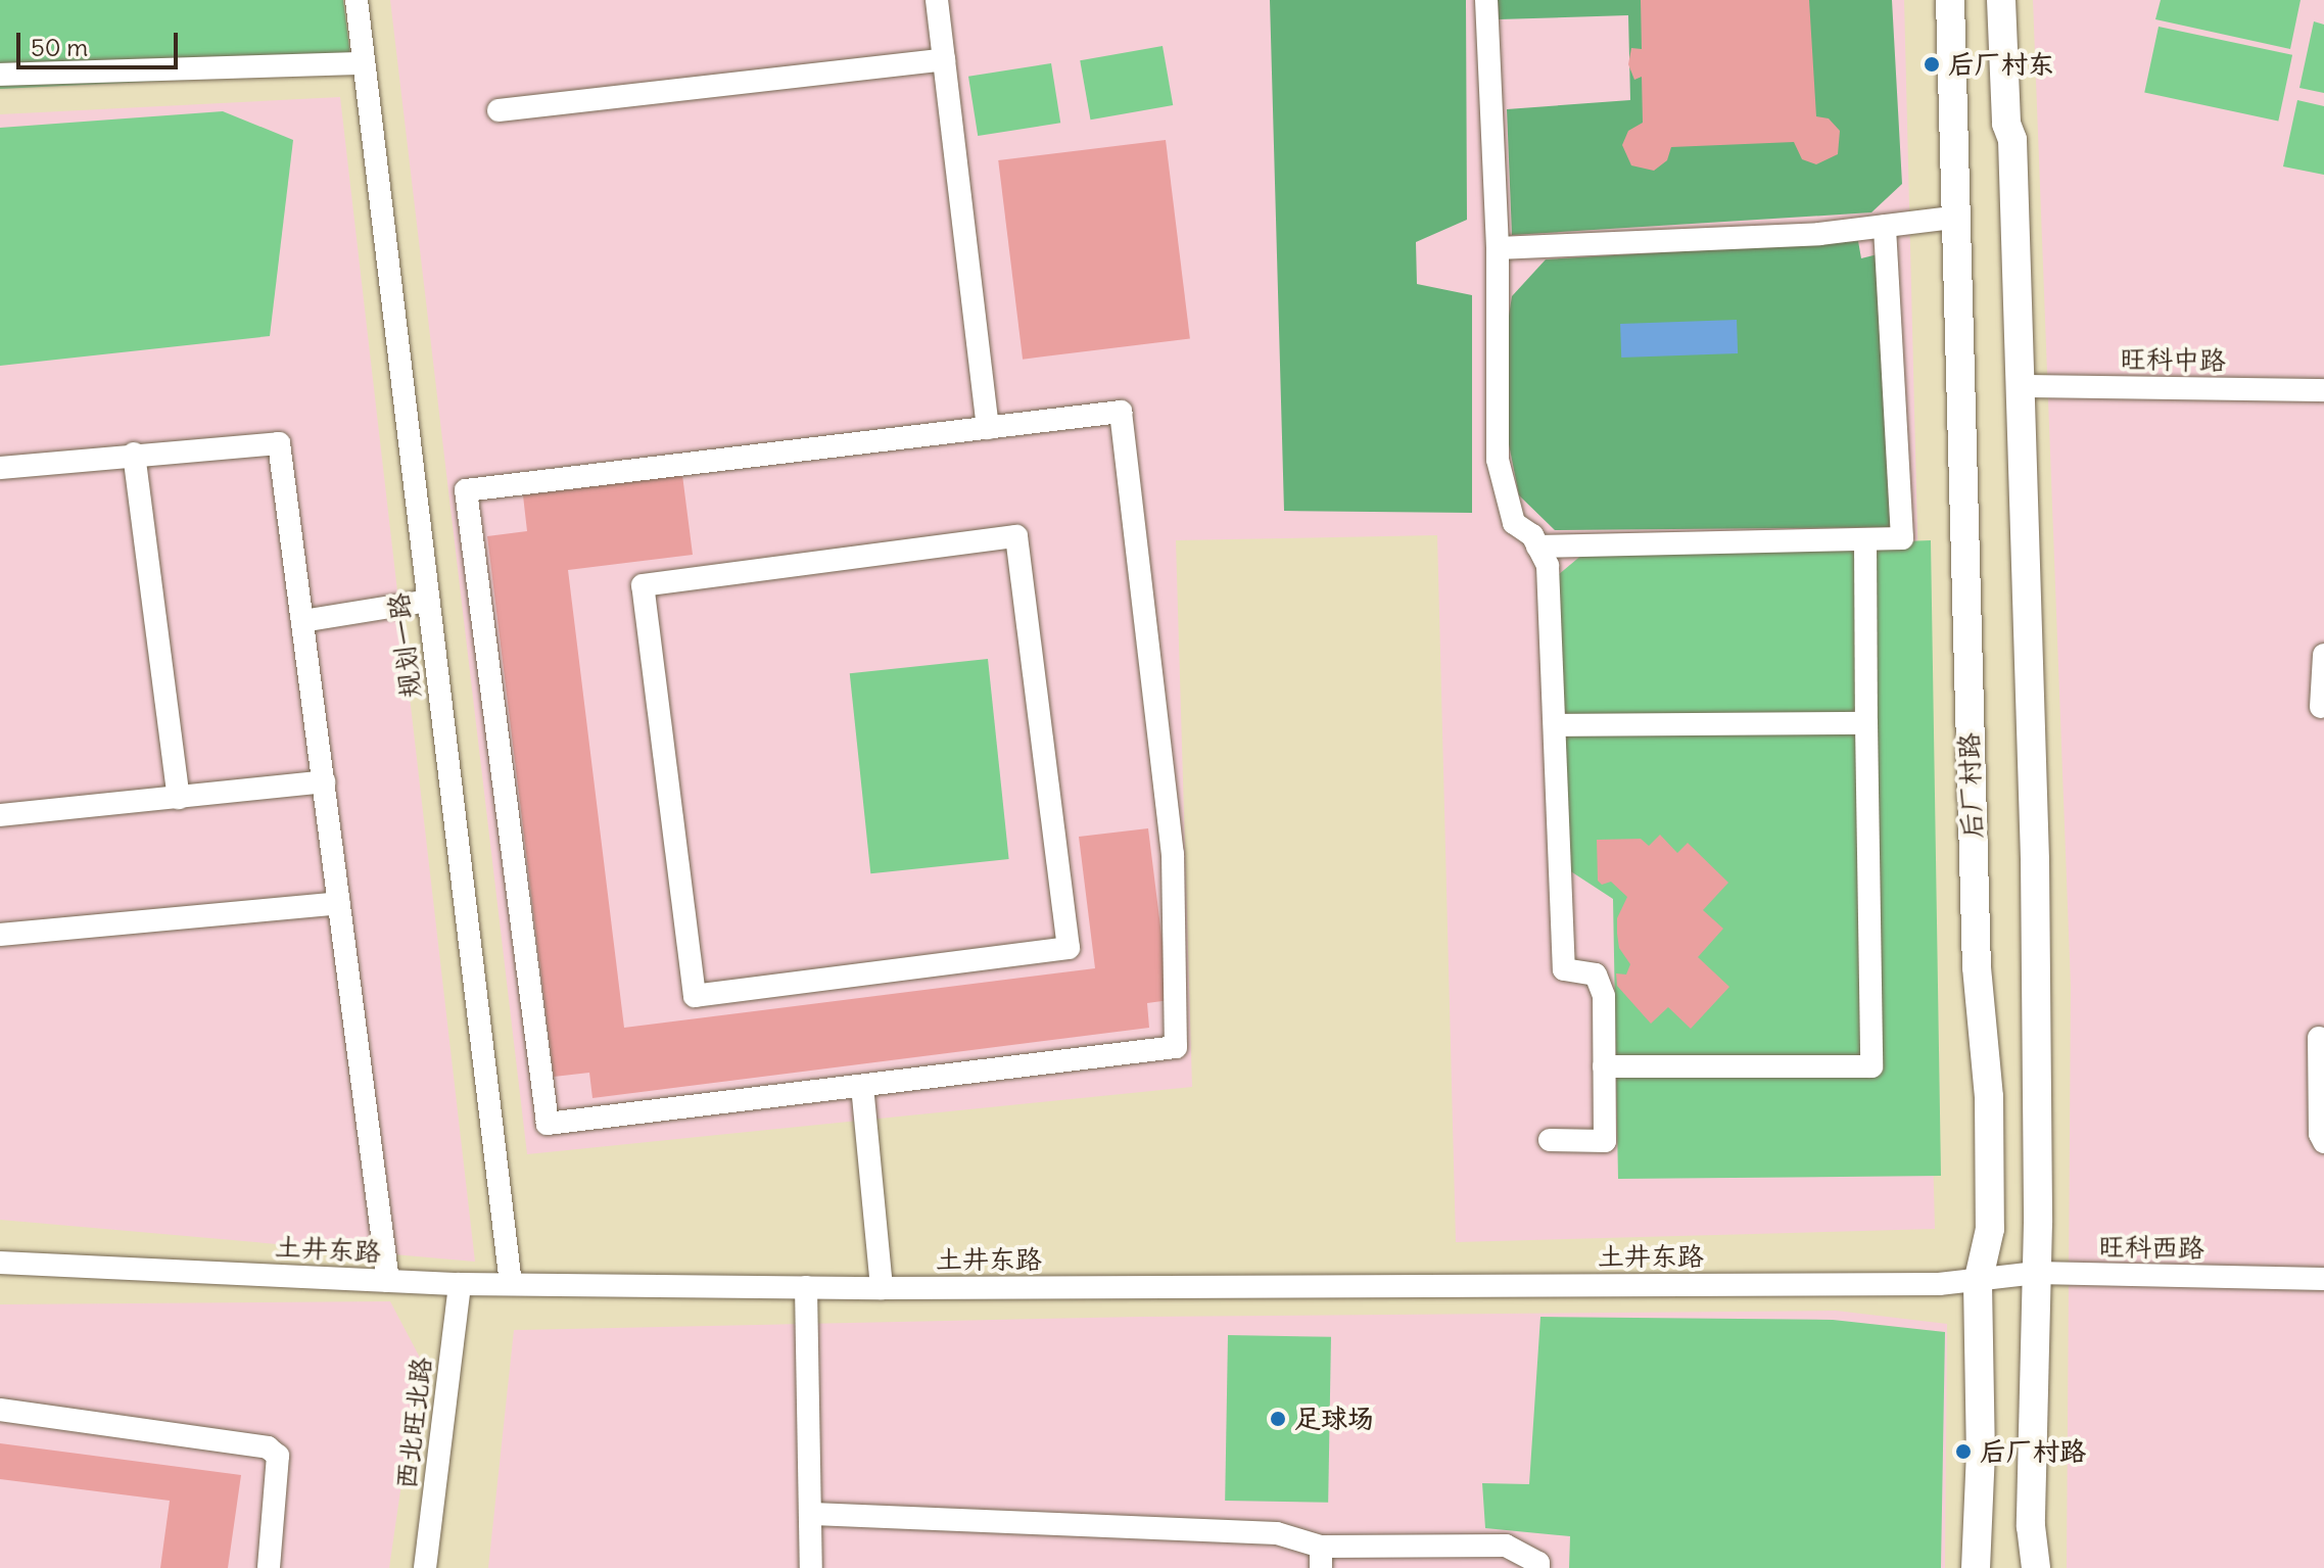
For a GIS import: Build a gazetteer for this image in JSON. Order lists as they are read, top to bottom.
{
  "streets": {
    "main road": ["后厂村路"],
    "street": [
      "旺科中路",
      "规划一路",
      "旺科西路",
      "土井东路",
      "西北旺北路"
    ]
  },
  "crossings": [
    ["规划一路", "土井东路"],
    ["后厂村路", "旺科西路"],
    ["后厂村路", "土井东路"],
    ["旺科西路", "土井东路"],
    ["土井东路", "西北旺北路"]
  ],
  "places": ["后厂村东", "足球场", "后厂村路"],
  "scale_bar": "50 m"
}
